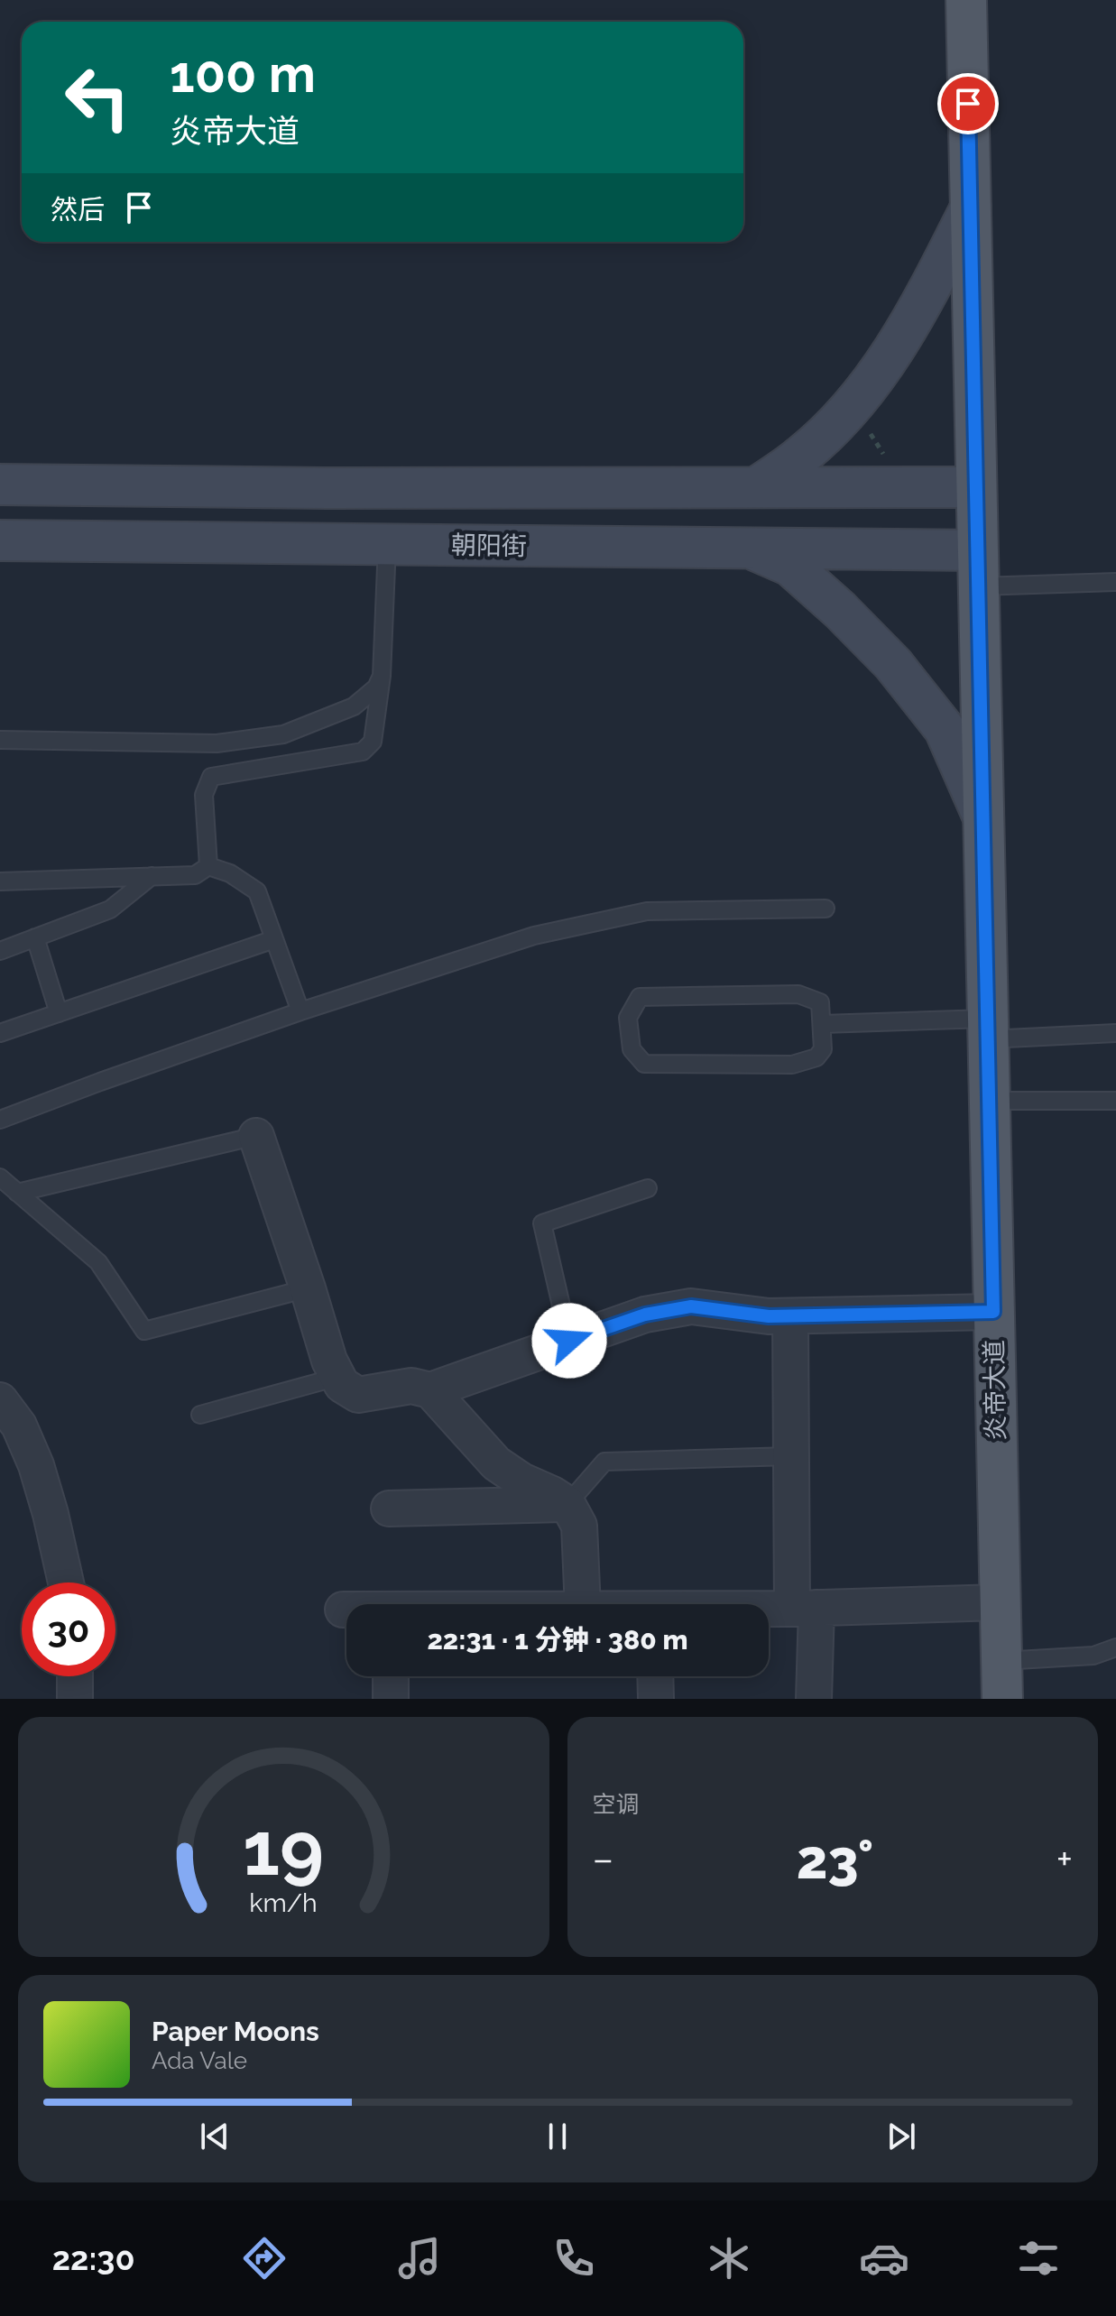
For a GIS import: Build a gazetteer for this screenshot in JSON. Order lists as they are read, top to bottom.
{
  "streets": {
    "main road": ["炎帝大道"],
    "street": ["朝阳街"]
  },
  "crossings": [
    ["朝阳街", "炎帝大道"]
  ],
  "page": {
    "turn": ["100 m", "炎帝大道"],
    "then": "然后",
    "limit": "30",
    "trip": "22:31 · 1 分钟 · 380 m",
    "tile": "空调",
    "heat": ["−", "23°", "+"],
    "song": ["Paper Moons", "Ada Vale"],
    "tabs": "22:30",
    "gauge": ["19", "km/h"]
  }
}
